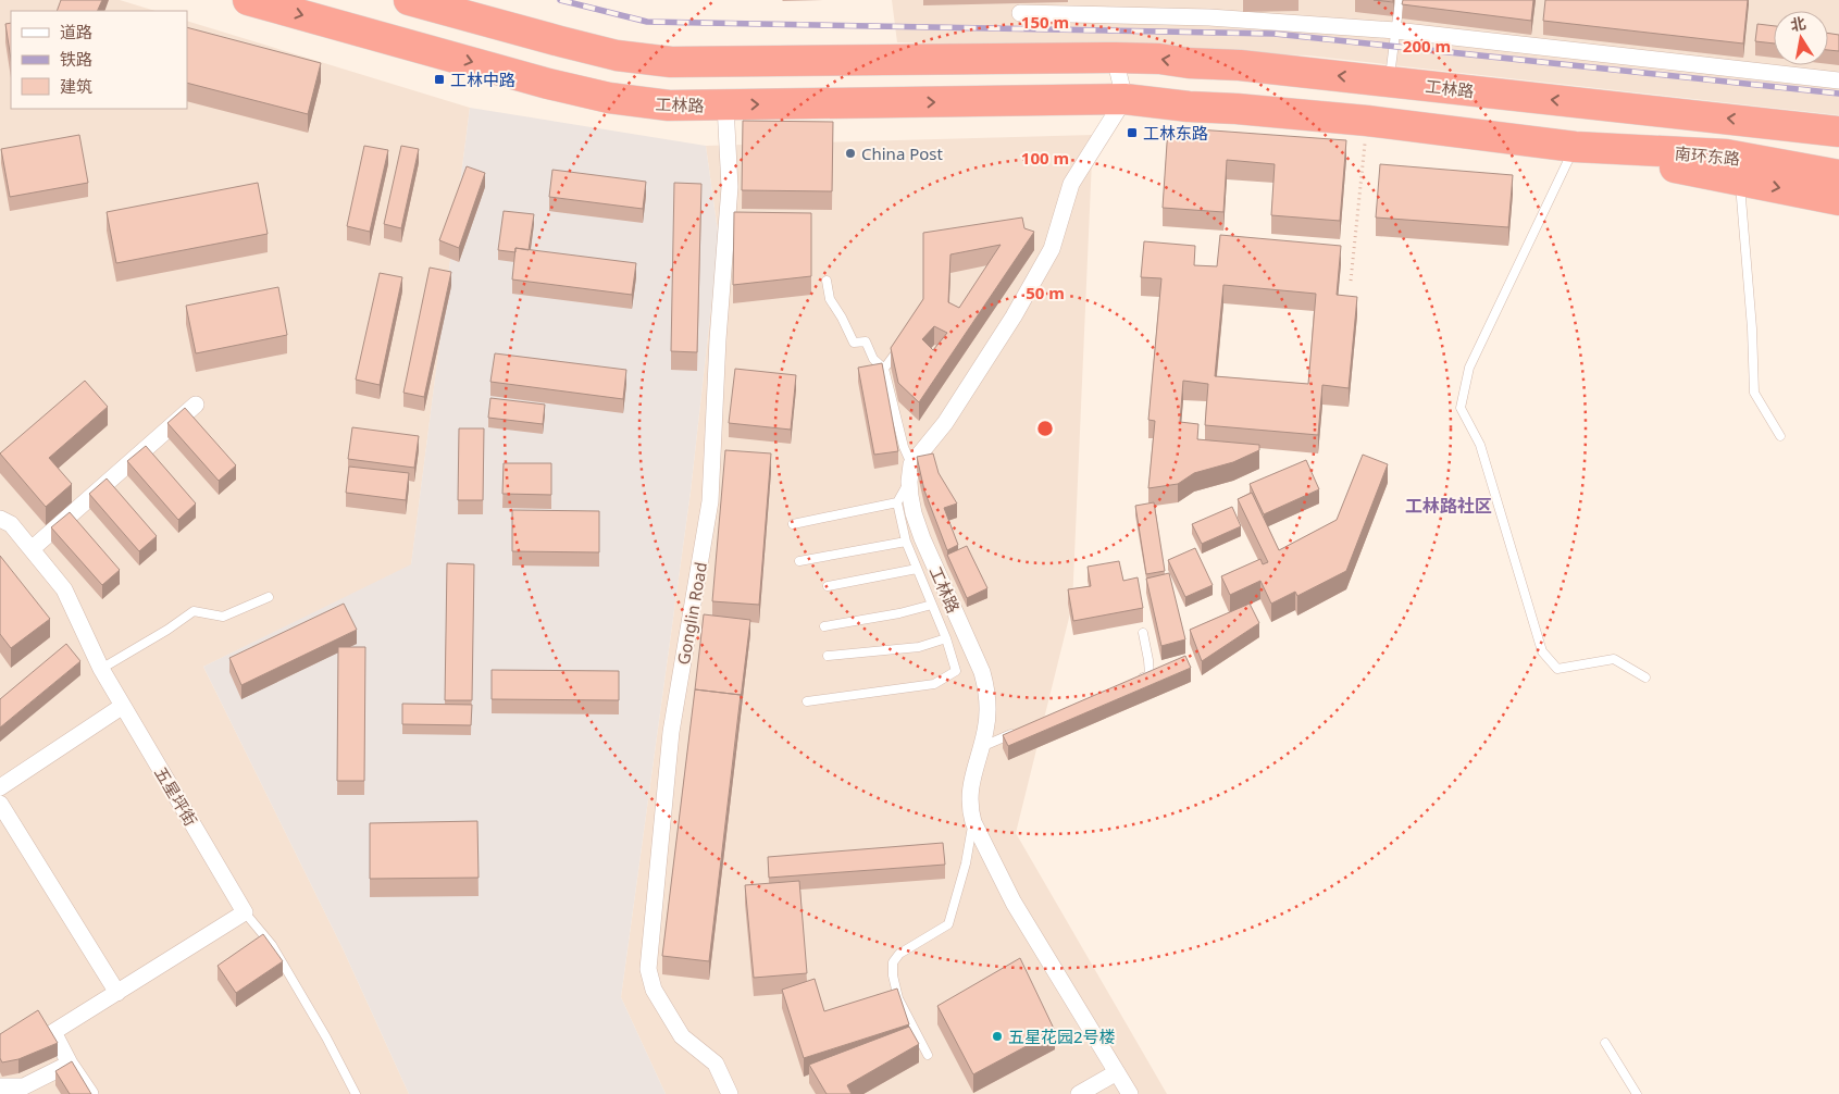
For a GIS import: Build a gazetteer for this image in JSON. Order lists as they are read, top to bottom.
{
  "streets": {
    "highway": ["工林路", "南环东路"],
    "street": ["Gonglin Road", "五星坪街"]
  },
  "crossings": [
    ["工林路", "南环东路"],
    ["工林路", "Gonglin Road"]
  ],
  "districts": ["工林路社区"],
  "places": {
    "transit": ["工林中路", "工林东路"],
    "other": ["China Post", "五星花园2号楼"]
  },
  "legend": ["道路", "铁路", "建筑"],
  "north": "top",
  "rings": [
    "150 m",
    "200 m",
    "100 m",
    "50 m"
  ]
}
